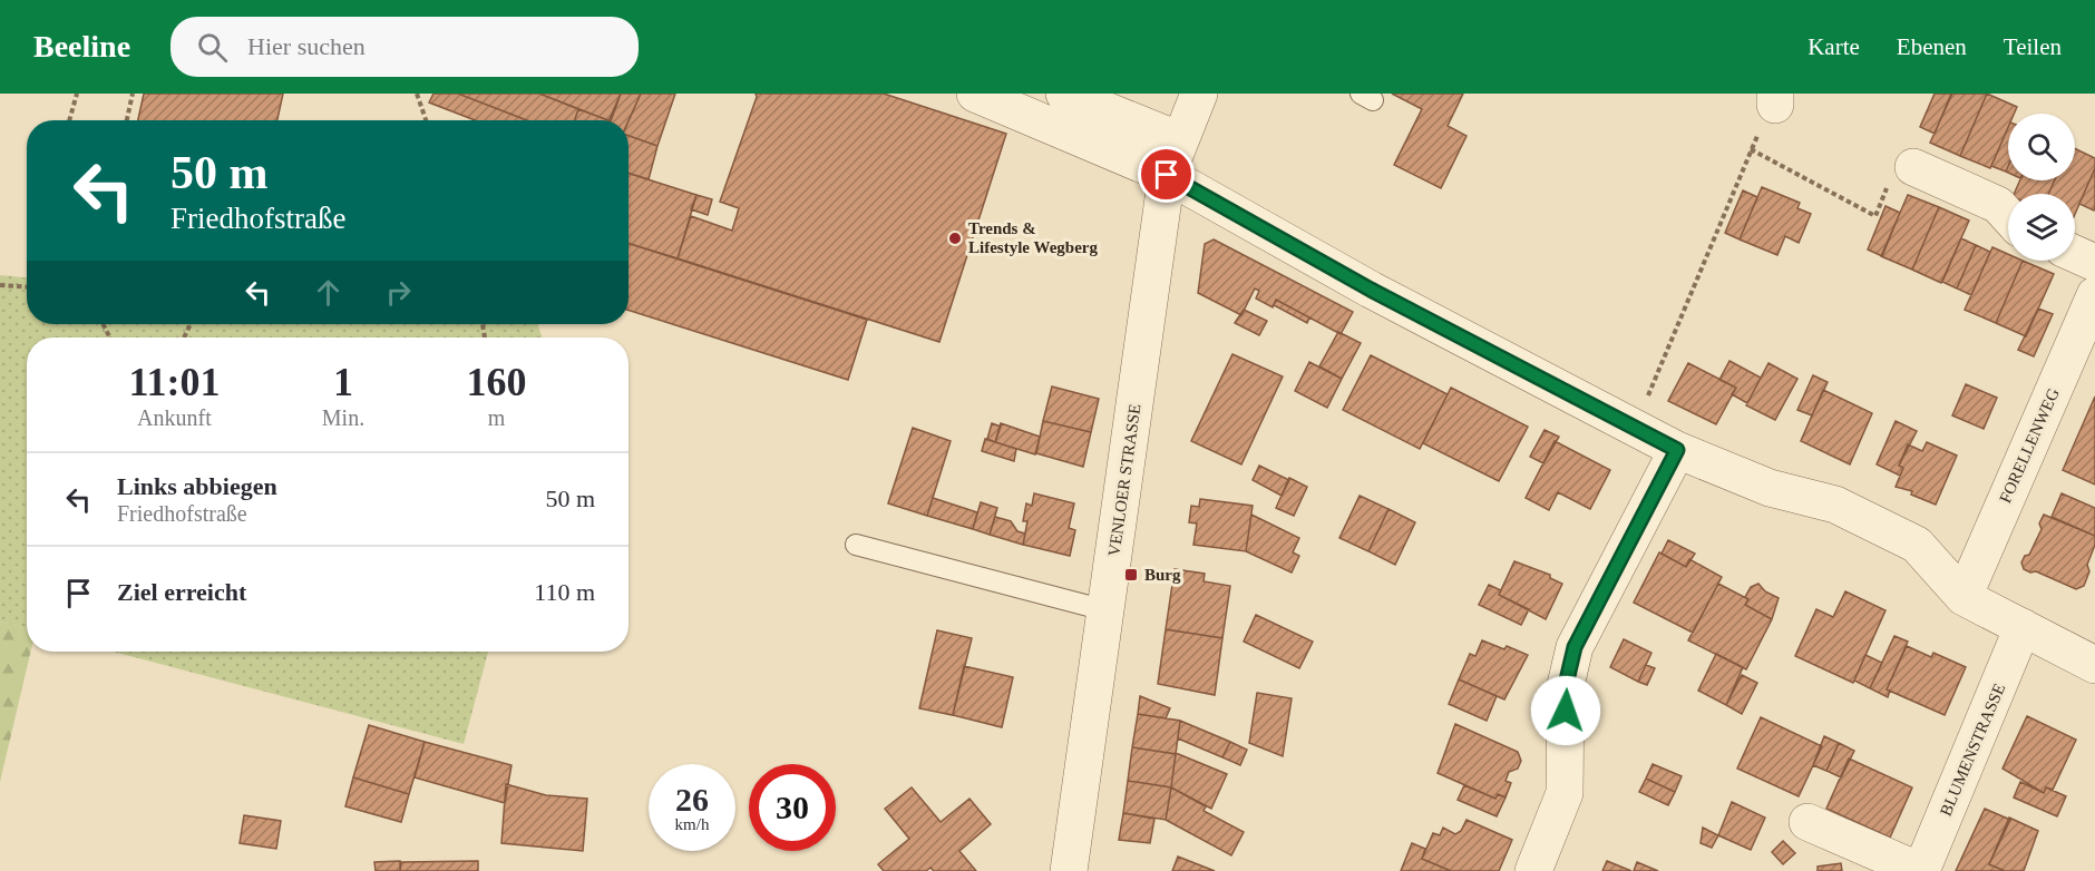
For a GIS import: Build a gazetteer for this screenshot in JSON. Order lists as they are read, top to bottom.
{
  "streets": {
    "street": ["FORELLENWEG", "VENLOER STRASSE", "BLUMENSTRASSE"]
  },
  "places": {
    "other": ["Trends & Lifestyle Wegberg"],
    "transit": ["Burg"]
  },
  "page": {
    "header": "Beeline",
    "search": "Hier suchen",
    "nav": ["Karte", "Ebenen", "Teilen"],
    "turn": ["50 m", "Friedhofstraße"],
    "eta": [
      "11:01",
      "Ankunft",
      "1",
      "Min.",
      "160",
      "m"
    ],
    "list": [
      {
        "name": "Links abbiegen",
        "note": "Friedhofstraße",
        "value": "50 m"
      },
      {
        "name": "Ziel erreicht",
        "value": "110 m"
      }
    ],
    "speed": "26 km/h",
    "limit": "30"
  }
}
